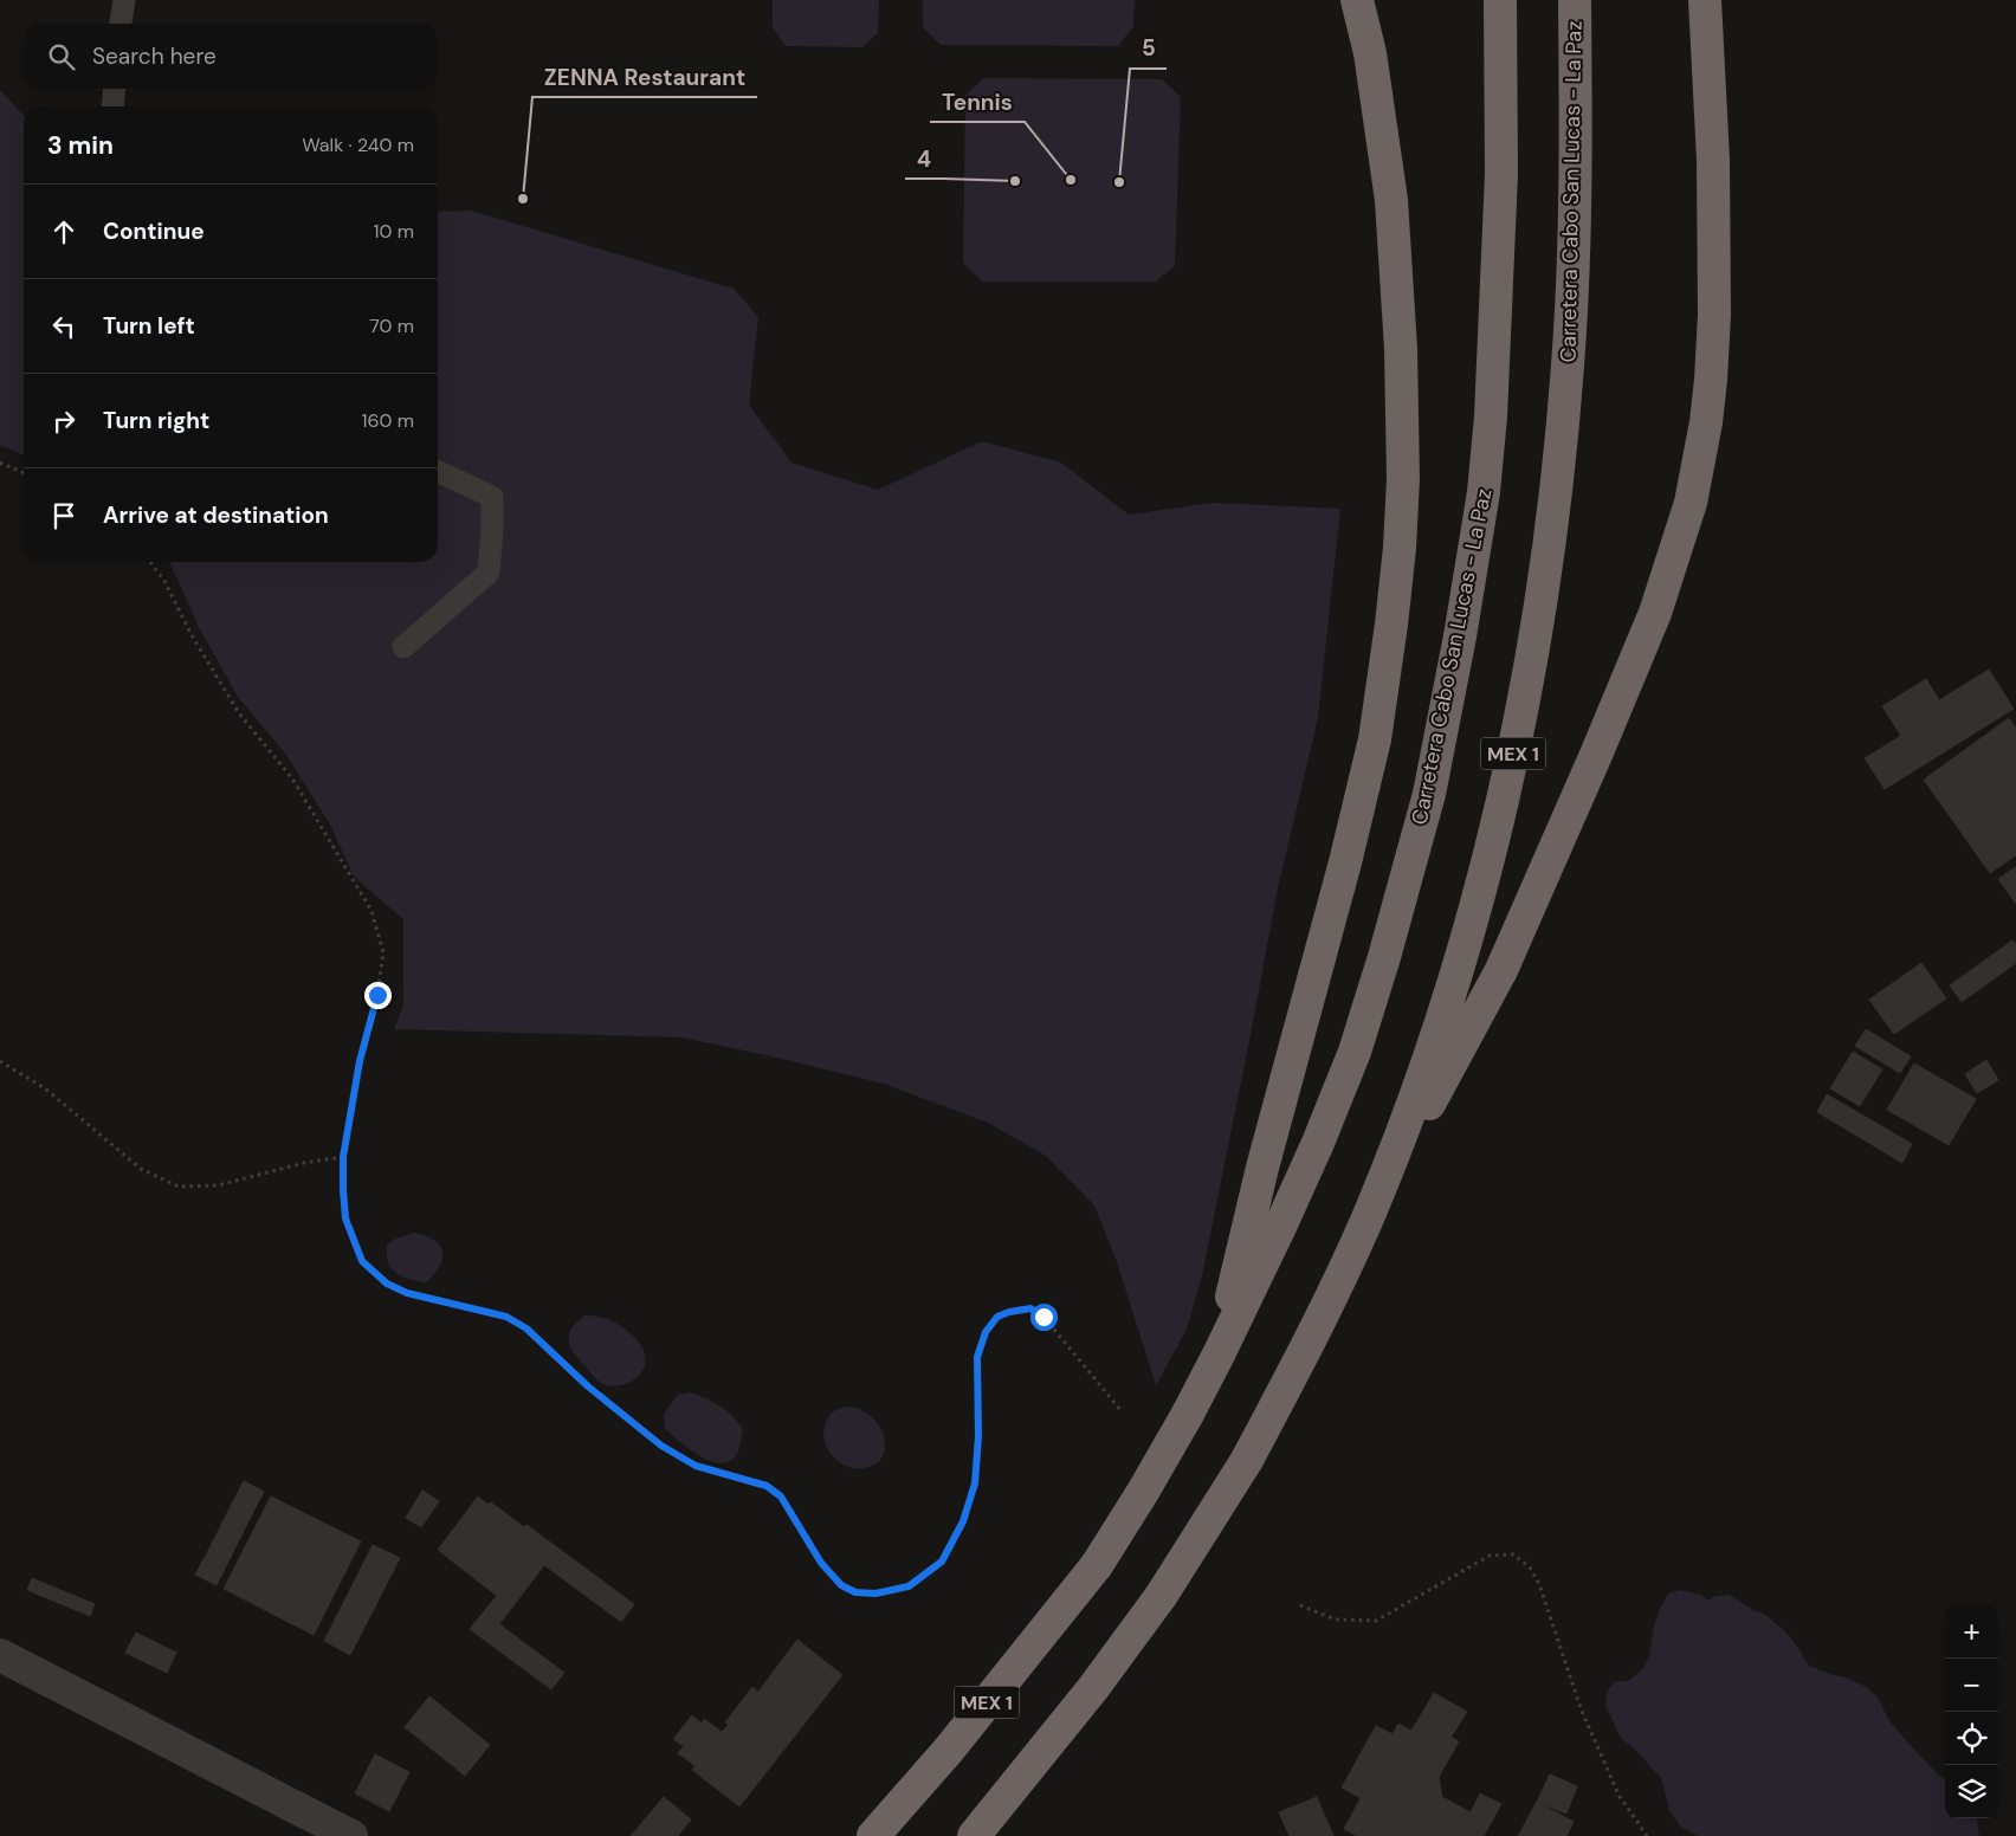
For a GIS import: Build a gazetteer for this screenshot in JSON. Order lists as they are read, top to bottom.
{
  "streets": {
    "highway": ["Carretera Cabo San Lucas - La Paz", "MEX 1"]
  },
  "places": [
    "Tennis",
    "4",
    "5",
    "ZENNA Restaurant"
  ],
  "page": {
    "search": "Search here",
    "heading": ["3 min", "Walk · 240 m"],
    "list": [
      ["Continue", "10 m"],
      ["Turn left", "70 m"],
      ["Turn right", "160 m"],
      "Arrive at destination"
    ],
    "map_buttons": ["+", "−"]
  }
}
